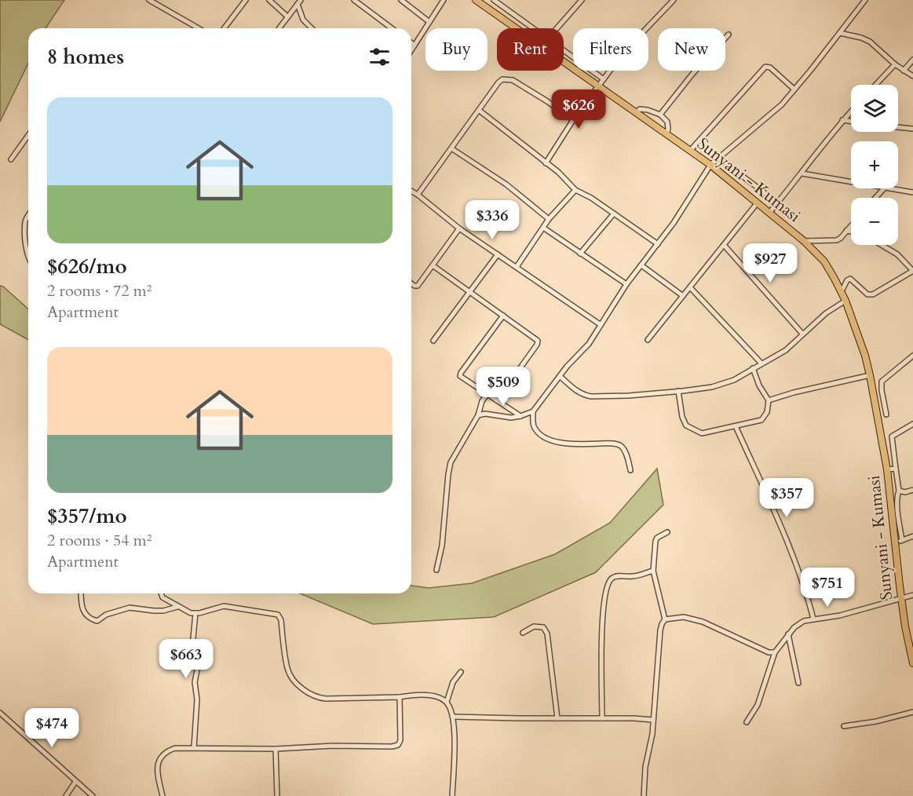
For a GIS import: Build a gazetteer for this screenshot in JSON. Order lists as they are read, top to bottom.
{
  "streets": {
    "main road": ["Sunyani - Kumasi"]
  },
  "page": {
    "chip": [
      "Buy",
      "Rent",
      "Filters",
      "New"
    ],
    "heading": "8 homes",
    "map_buttons": ["+", "−"],
    "list": [
      {
        "name": "$626/mo",
        "note": "2 rooms · 72 m² · Apartment"
      },
      {
        "name": "$357/mo",
        "note": "2 rooms · 54 m² · Apartment"
      }
    ],
    "price": [
      "$626",
      "$336",
      "$927",
      "$509",
      "$357",
      "$751",
      "$663",
      "$474"
    ]
  }
}
